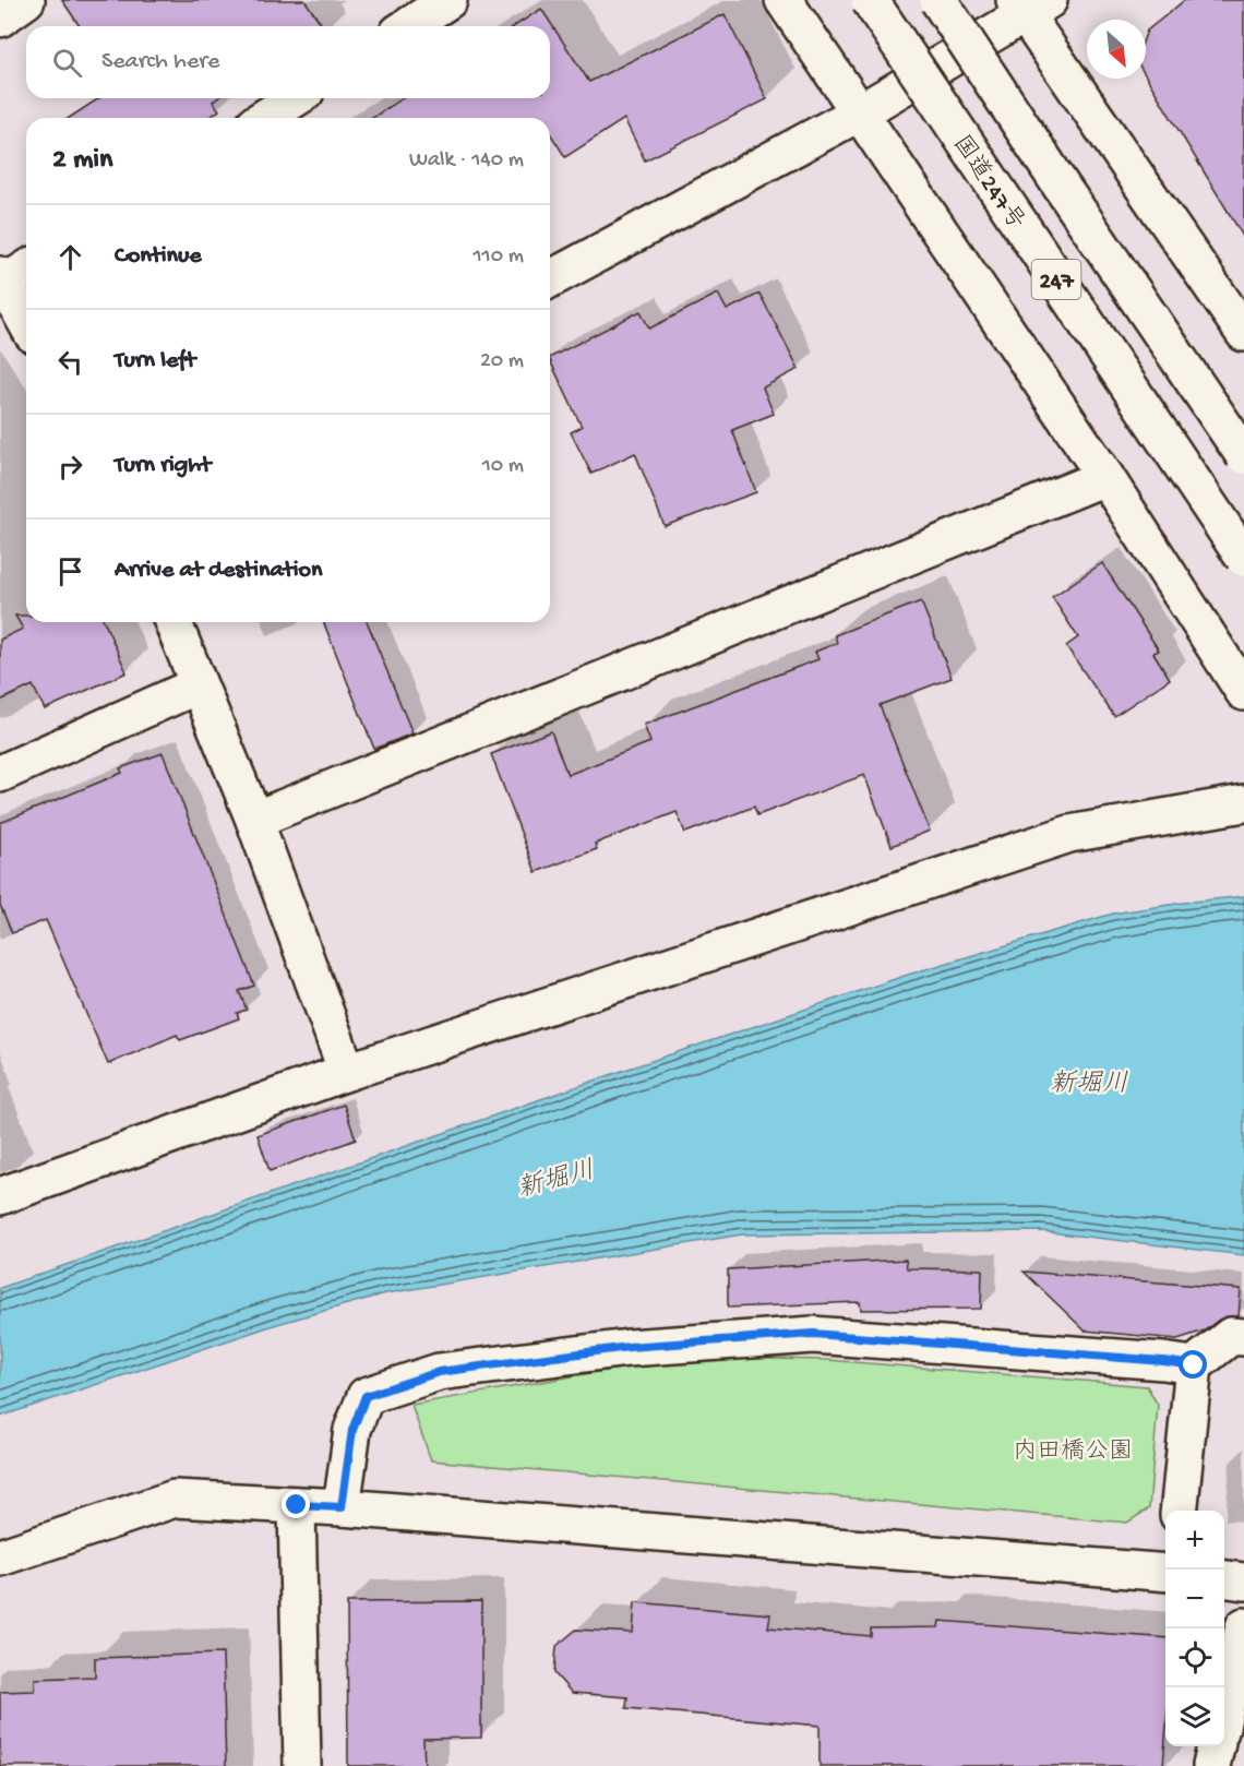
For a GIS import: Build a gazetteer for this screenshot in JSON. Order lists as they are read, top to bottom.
{
  "streets": {
    "main road": ["国道247号", "247"]
  },
  "water": ["新堀川"],
  "parks": ["内田橋公園"],
  "north": "bottom right",
  "page": {
    "search": "Search here",
    "heading": ["2 min", "Walk · 140 m"],
    "list": [
      ["Continue", "110 m"],
      ["Turn left", "20 m"],
      ["Turn right", "10 m"],
      "Arrive at destination"
    ],
    "map_buttons": ["+", "−"]
  }
}
